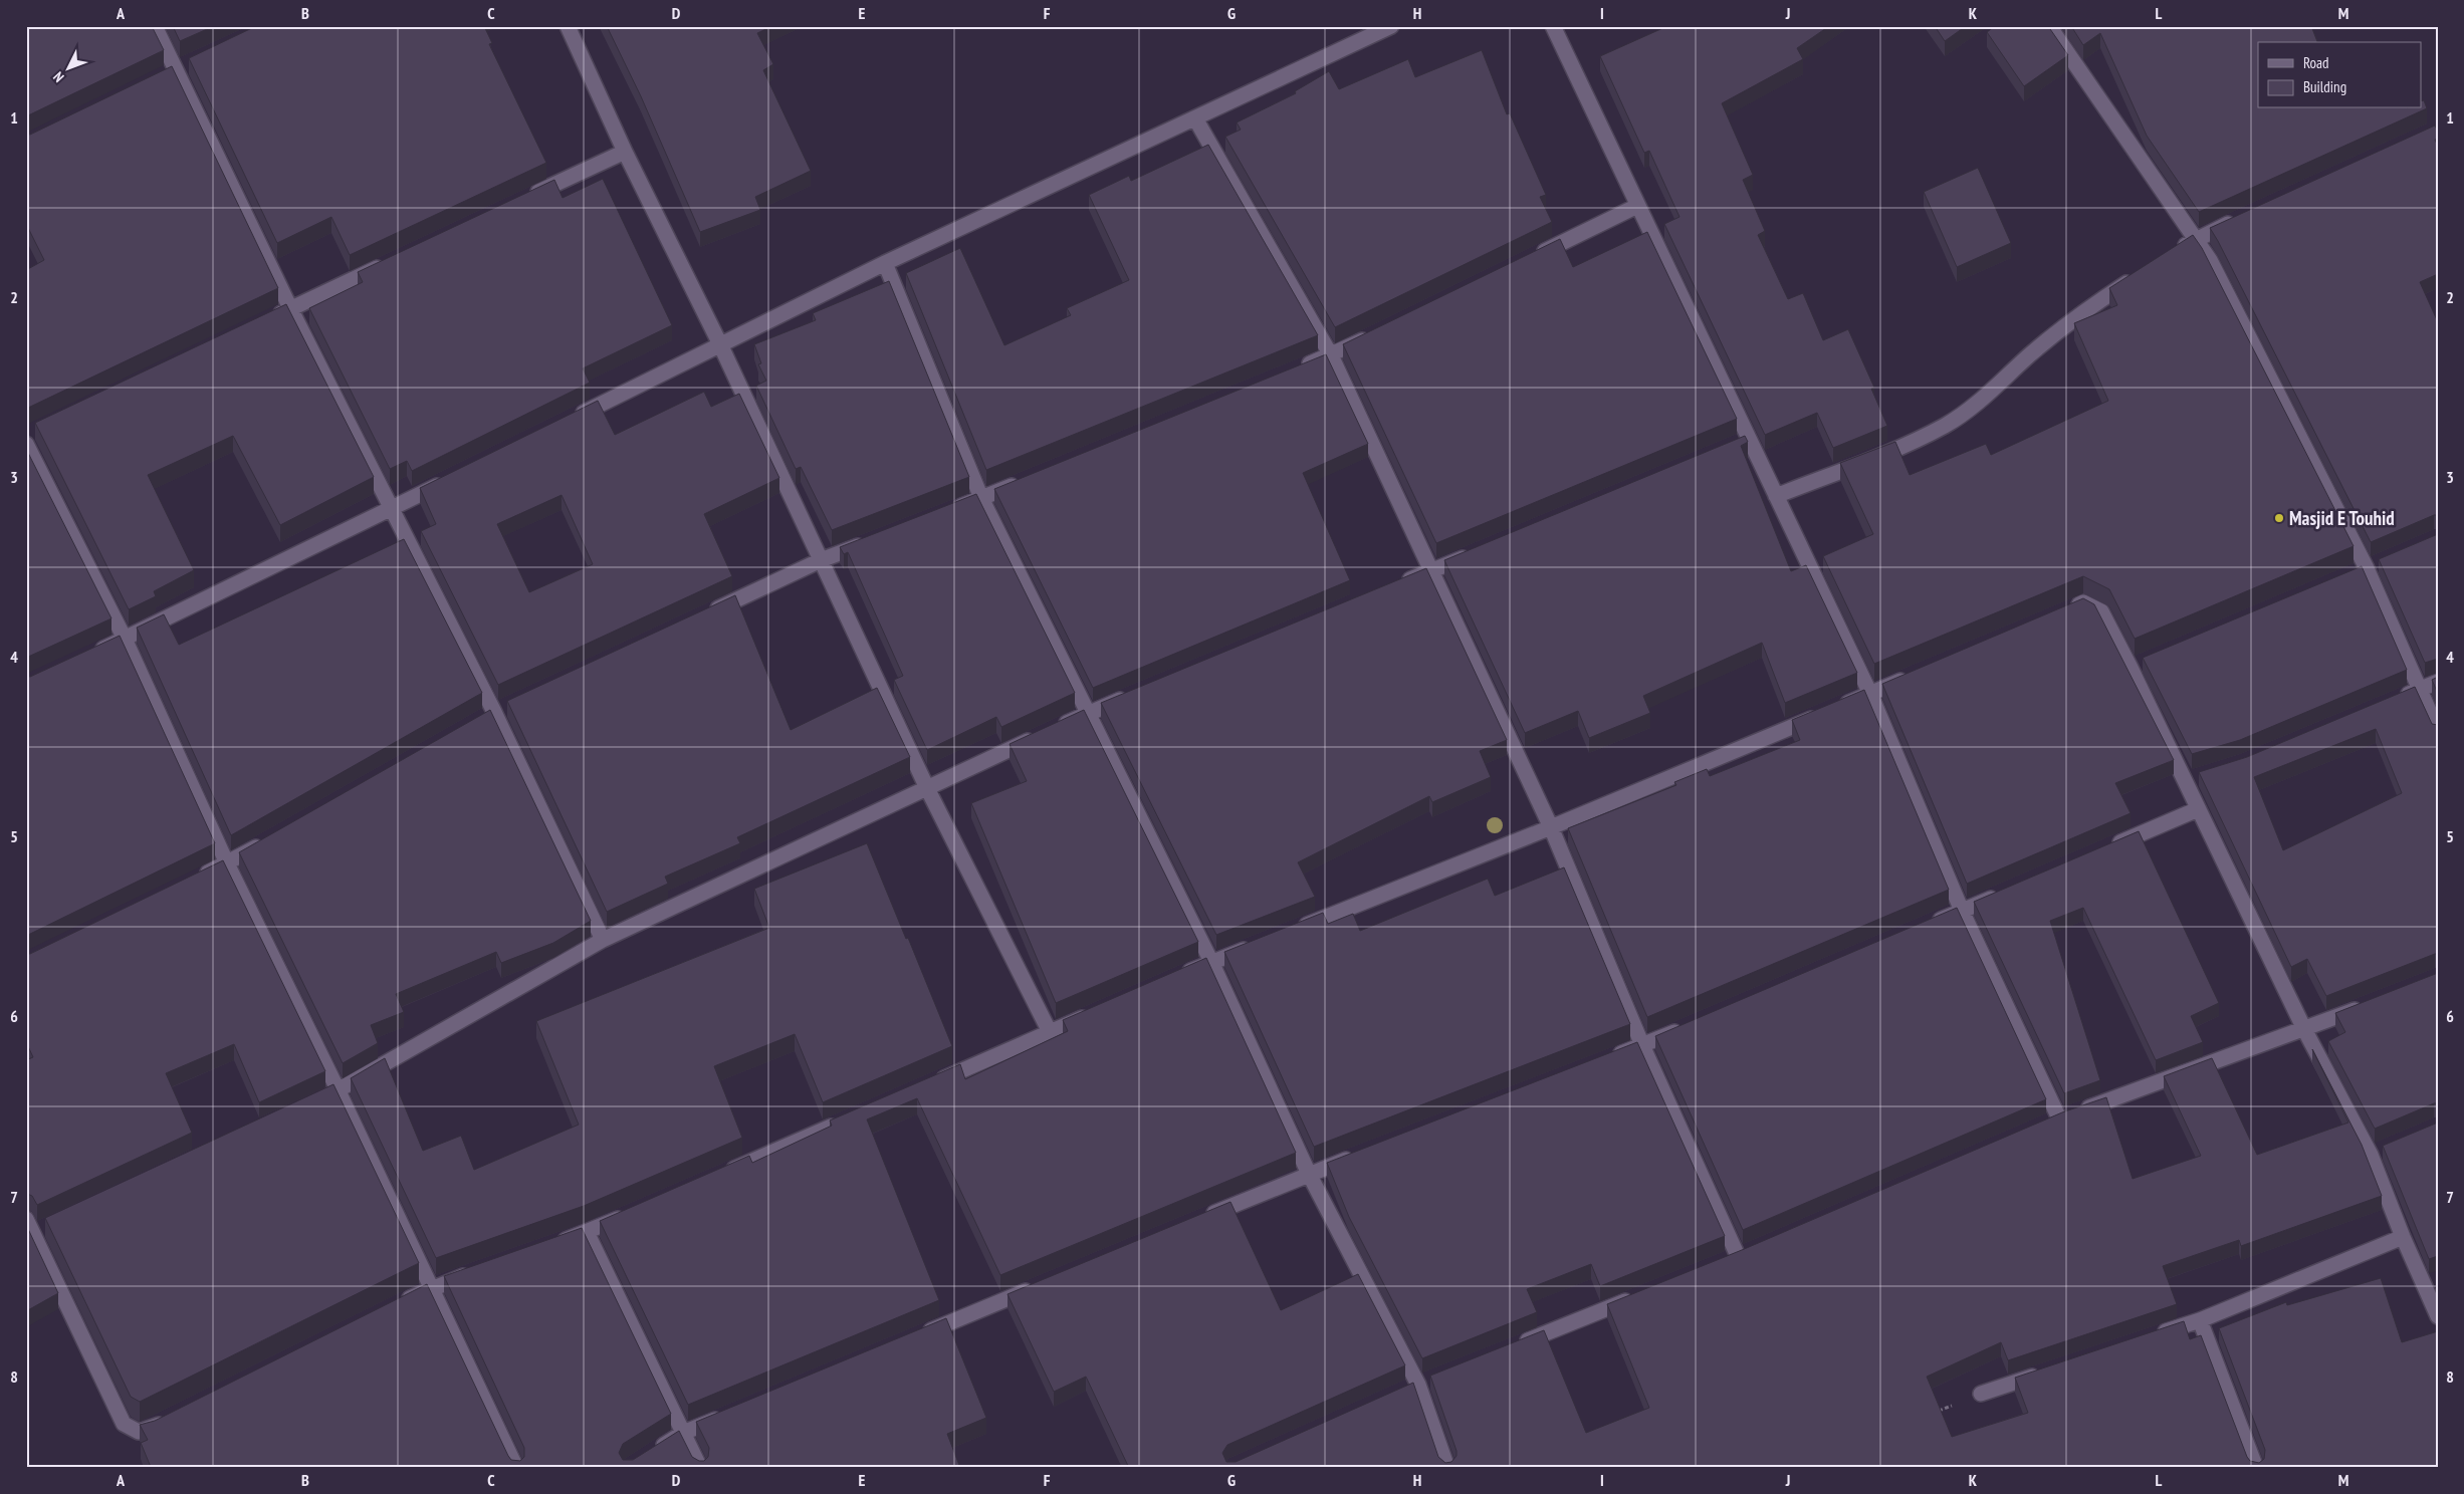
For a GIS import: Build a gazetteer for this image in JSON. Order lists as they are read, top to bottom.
{
  "places": ["Masjid E Touhid"],
  "legend": ["Road", "Building"],
  "north": "bottom left",
  "grid": {
    "columns": [
      "A",
      "B",
      "C",
      "D",
      "E",
      "F",
      "G",
      "H",
      "I",
      "J",
      "K",
      "L",
      "M"
    ],
    "rows": [
      "1",
      "2",
      "3",
      "4",
      "5",
      "6",
      "7",
      "8"
    ]
  }
}
